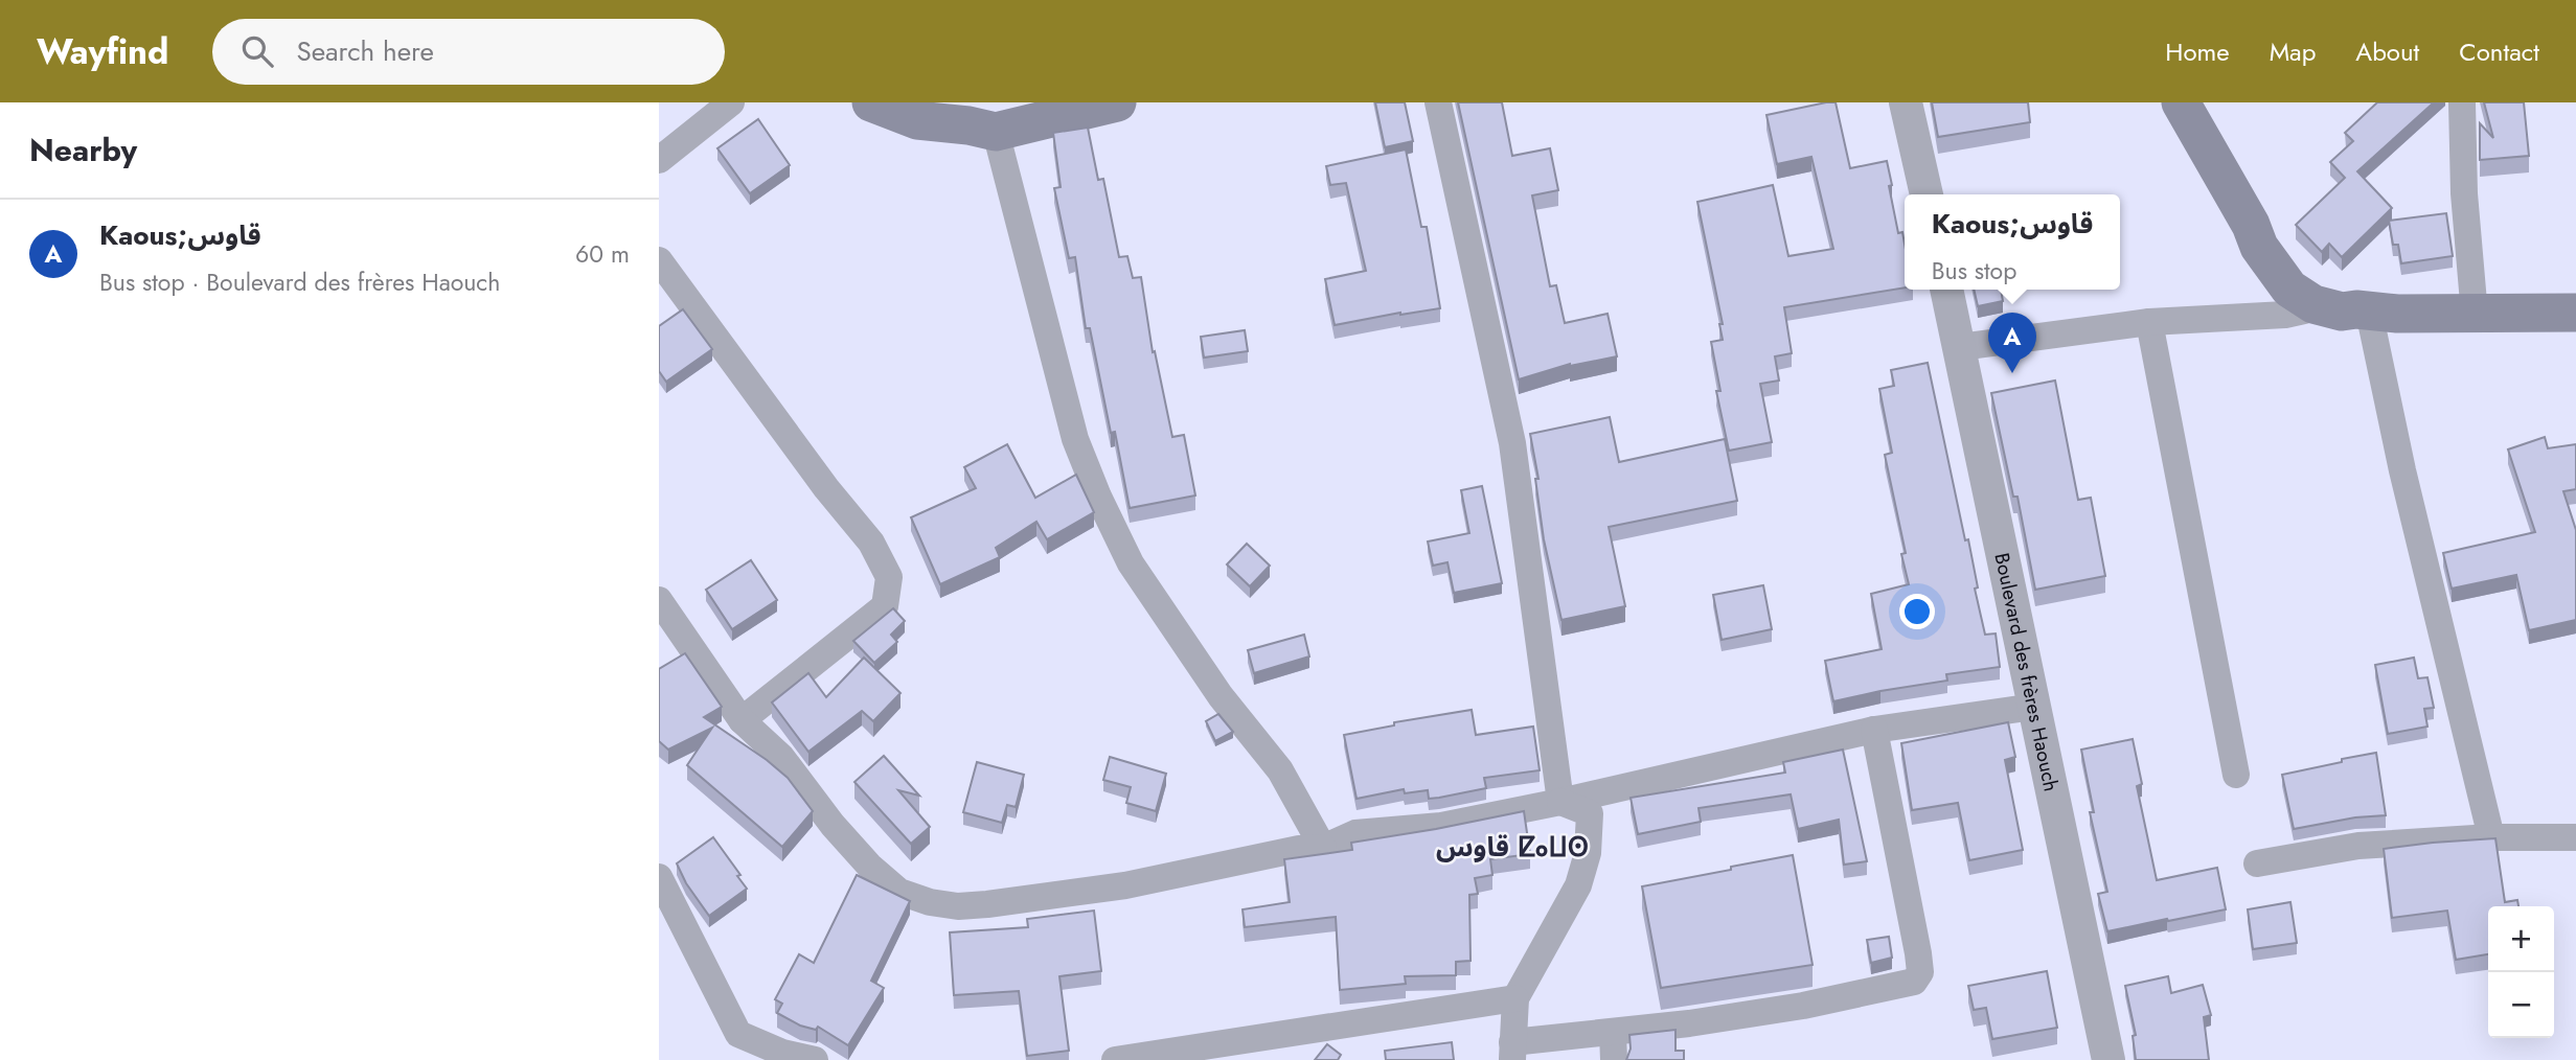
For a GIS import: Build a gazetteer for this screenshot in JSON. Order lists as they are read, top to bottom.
{
  "streets": {
    "street": ["Boulevard des frères Haouch"]
  },
  "districts": ["قاوس ⵇⴰⵡⵙ"],
  "page": {
    "header": "Wayfind",
    "search": "Search here",
    "nav": [
      "Home",
      "Map",
      "About",
      "Contact"
    ],
    "heading": "Nearby",
    "popup": ["Kaous;قاوس", "Bus stop"],
    "list": [
      {
        "mark": "A",
        "name": "Kaous;قاوس",
        "note": "Bus stop · Boulevard des frères Haouch",
        "value": "60 m"
      }
    ],
    "pins": "A",
    "map_buttons": ["+", "−"]
  }
}
